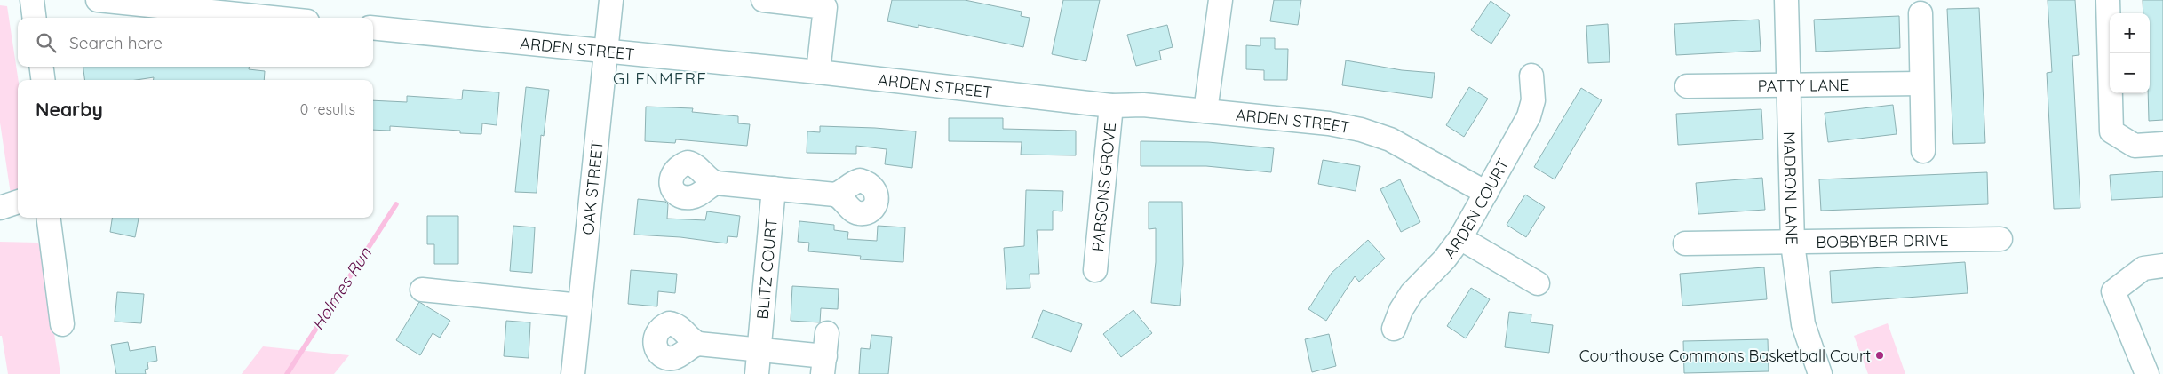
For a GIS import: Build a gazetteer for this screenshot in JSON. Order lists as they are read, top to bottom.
{
  "streets": {
    "street": [
      "ARDEN STREET",
      "PATTY LANE",
      "OAK STREET",
      "PARSONS GROVE",
      "MADRON LANE",
      "ARDEN COURT",
      "BOBBYBER DRIVE",
      "BLITZ COURT"
    ]
  },
  "crossings": [
    ["ARDEN STREET", "OAK STREET"],
    ["ARDEN STREET", "PARSONS GROVE"],
    ["ARDEN STREET", "ARDEN COURT"],
    ["PATTY LANE", "MADRON LANE"],
    ["MADRON LANE", "BOBBYBER DRIVE"]
  ],
  "districts": ["GLENMERE"],
  "water": ["Holmes Run"],
  "places": ["Courthouse Commons Basketball Court"],
  "page": {
    "map_buttons": ["+", "−"],
    "search": "Search here",
    "heading": ["Nearby", "0 results"]
  }
}
